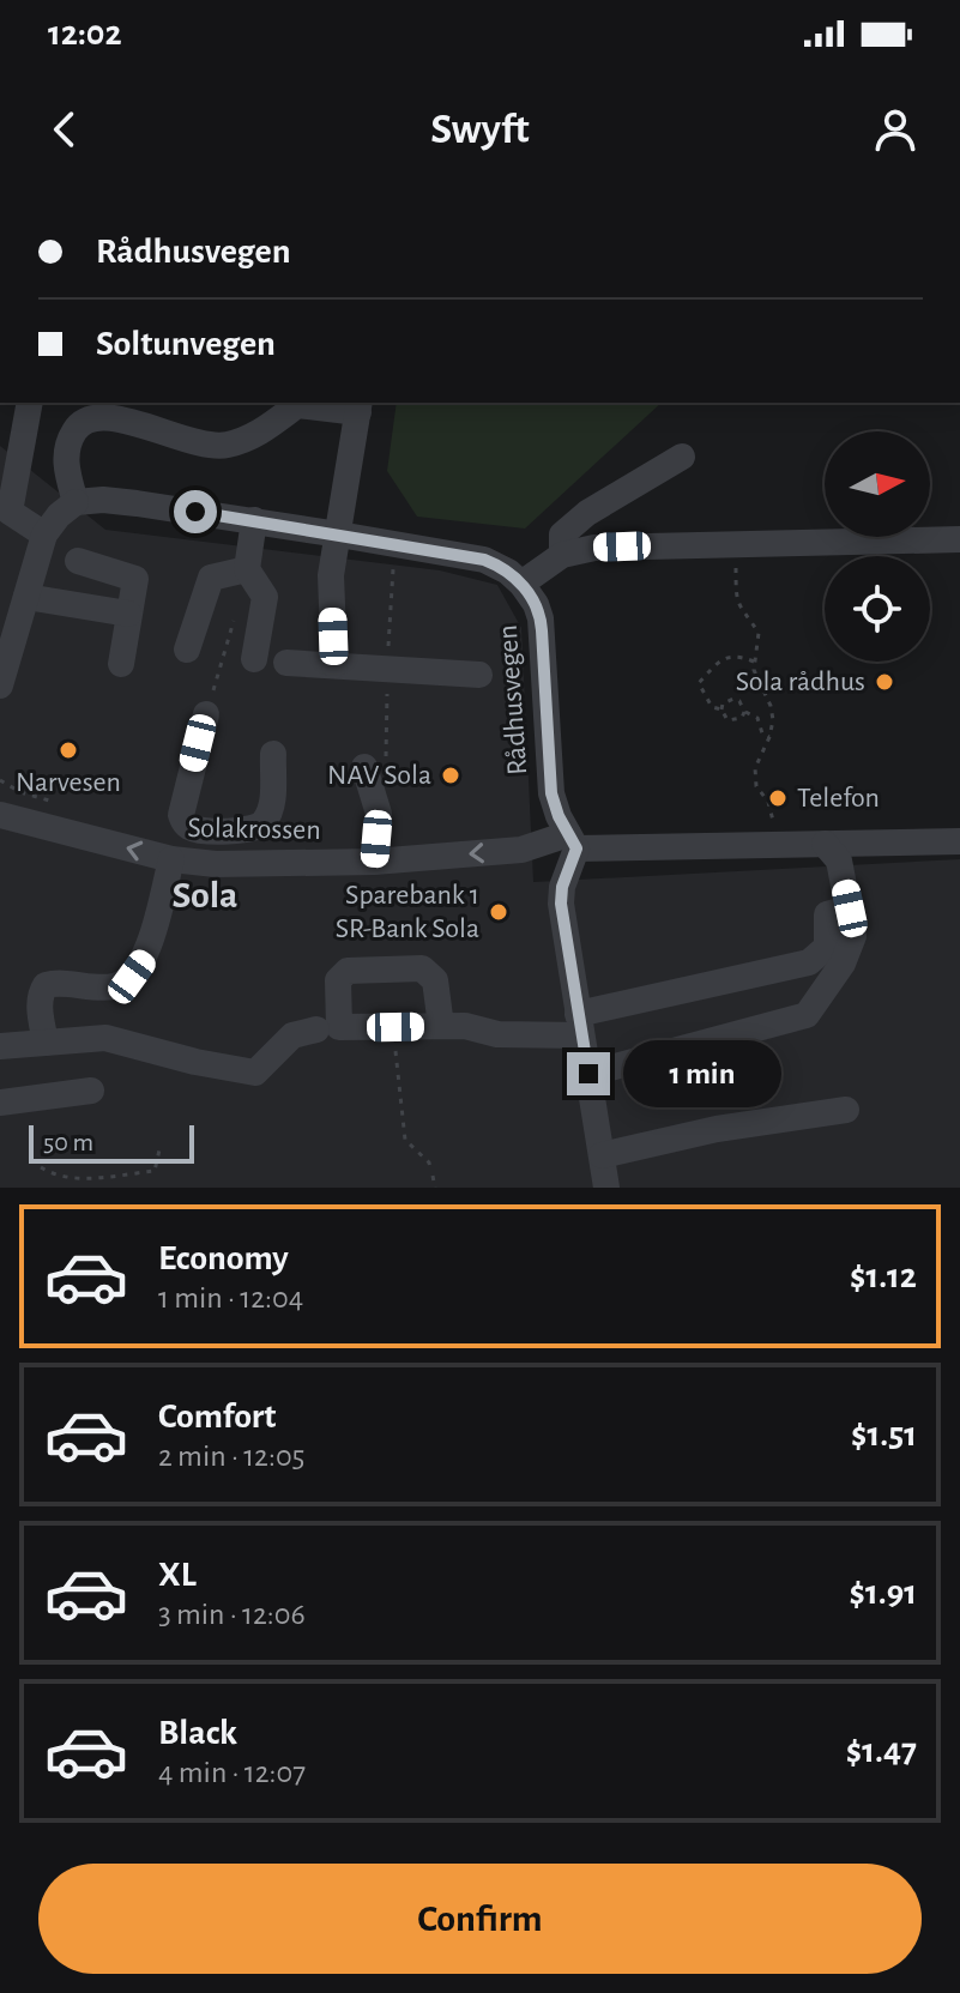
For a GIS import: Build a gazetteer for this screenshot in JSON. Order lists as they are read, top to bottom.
{
  "streets": {
    "street": ["Rådhusvegen", "Solakrossen"]
  },
  "crossings": [
    ["Rådhusvegen", "Solakrossen"]
  ],
  "districts": ["Sola"],
  "places": [
    "Sola rådhus",
    "Narvesen",
    "NAV Sola",
    "Telefon",
    "Sparebank 1 SR-Bank Sola"
  ],
  "scale_bar": "50 m",
  "north": "right",
  "page": {
    "status": "12:02",
    "header": "Swyft",
    "banner": ["Rådhusvegen", "Soltunvegen"],
    "bubble": "1 min",
    "scale": "50 m",
    "list": [
      {
        "name": "Economy",
        "note": "1 min · 12:04",
        "value": "$1.12"
      },
      {
        "name": "Comfort",
        "note": "2 min · 12:05",
        "value": "$1.51"
      },
      {
        "name": "XL",
        "note": "3 min · 12:06",
        "value": "$1.91"
      },
      {
        "name": "Black",
        "note": "4 min · 12:07",
        "value": "$1.47"
      }
    ],
    "buttons": "Confirm"
  }
}
